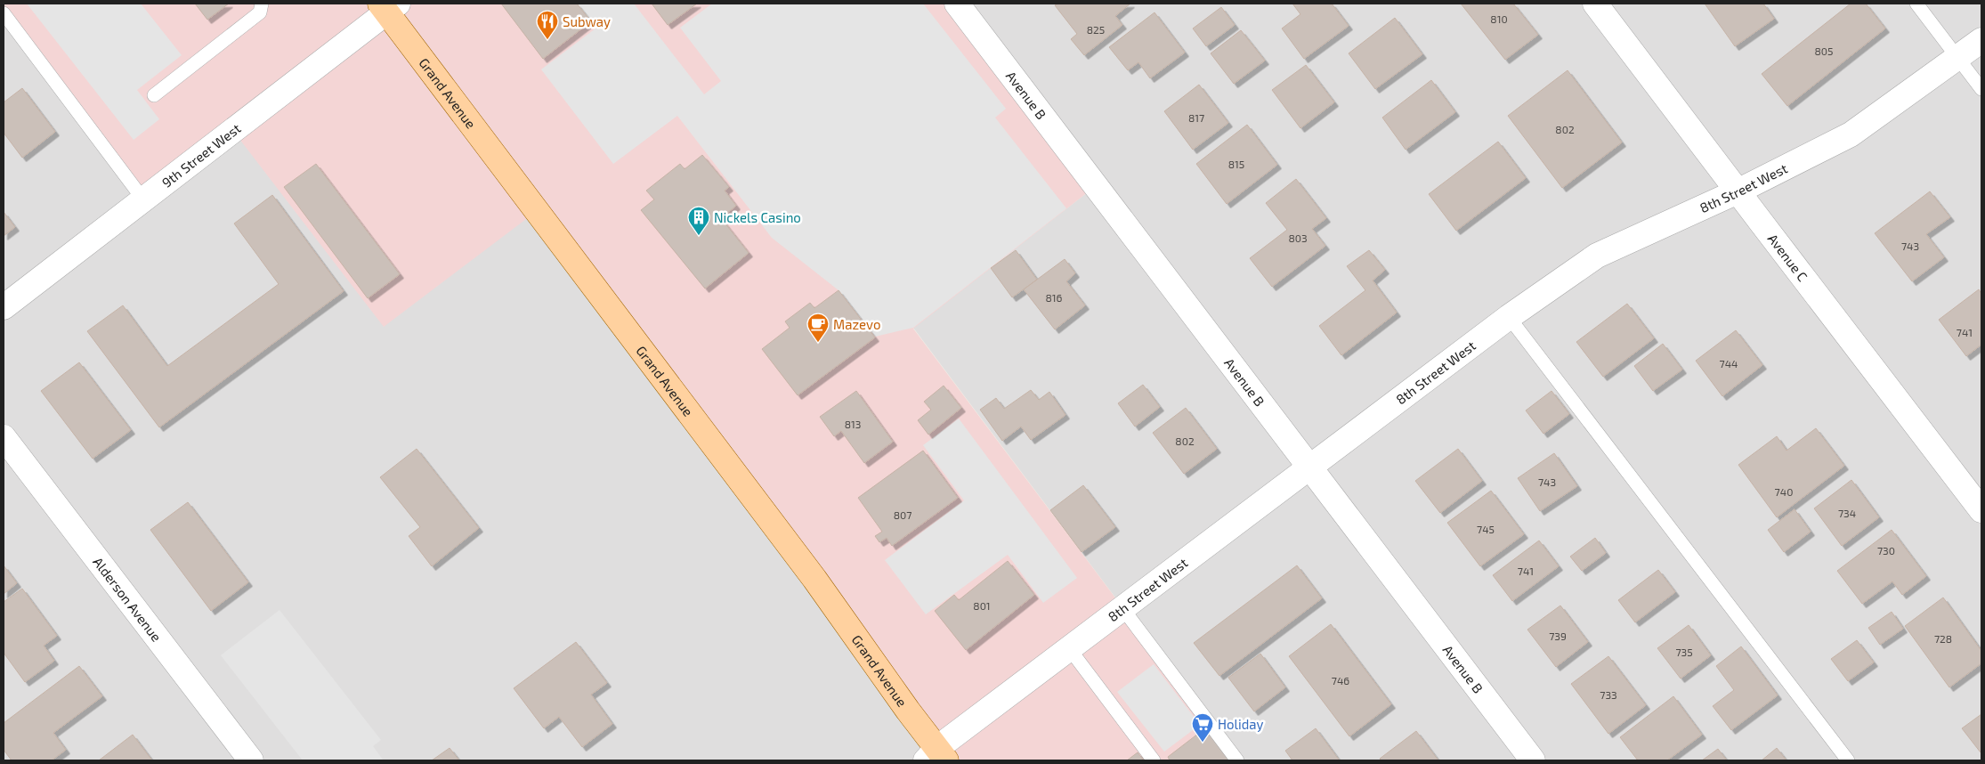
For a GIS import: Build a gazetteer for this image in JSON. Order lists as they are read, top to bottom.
{
  "streets": {
    "main road": ["Grand Avenue"],
    "street": [
      "Avenue B",
      "9th Street West",
      "8th Street West",
      "Avenue C",
      "Alderson Avenue"
    ]
  },
  "crossings": [
    ["Grand Avenue", "9th Street West"],
    ["Grand Avenue", "8th Street West"],
    ["Avenue B", "8th Street West"],
    ["8th Street West", "Avenue C"]
  ],
  "places": {
    "restaurant": ["Subway"],
    "building": ["Nickels Casino"],
    "cafe": ["Mazevo"],
    "supermarket": ["Holiday"]
  },
  "house_numbers": [
    "810",
    "825",
    "805",
    "817",
    "802",
    "815",
    "803",
    "743",
    "816",
    "741",
    "744",
    "813",
    "802",
    "743",
    "740",
    "734",
    "807",
    "745",
    "730",
    "741",
    "801",
    "739",
    "728",
    "735",
    "746",
    "733"
  ]
}
